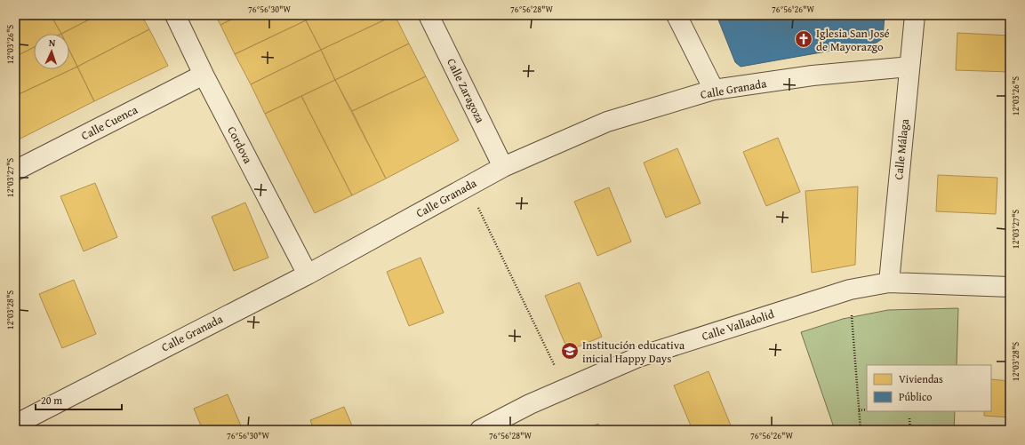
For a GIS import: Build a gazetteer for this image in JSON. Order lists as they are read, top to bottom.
{
  "streets": {
    "street": [
      "Calle Granada",
      "Calle Zaragoza",
      "Calle Cuenca",
      "Cordova",
      "Calle Málaga",
      "Calle Valladolid"
    ]
  },
  "crossings": [
    ["Calle Granada", "Calle Zaragoza"],
    ["Calle Granada", "Cordova"],
    ["Calle Granada", "Calle Málaga"],
    ["Calle Cuenca", "Cordova"],
    ["Calle Málaga", "Calle Valladolid"]
  ],
  "places": {
    "church": ["Iglesia San José de Mayorazgo"],
    "school or university": ["Institución educativa inicial Happy Days"]
  },
  "legend": ["Viviendas", "Público"],
  "scale_bar": "20 m",
  "north": "top",
  "coordinates": [
    "76°56'30\"W",
    "76°56'28\"W",
    "76°56'26\"W",
    "12°03'26\"S",
    "12°03'27\"S",
    "12°03'28\"S"
  ]
}
